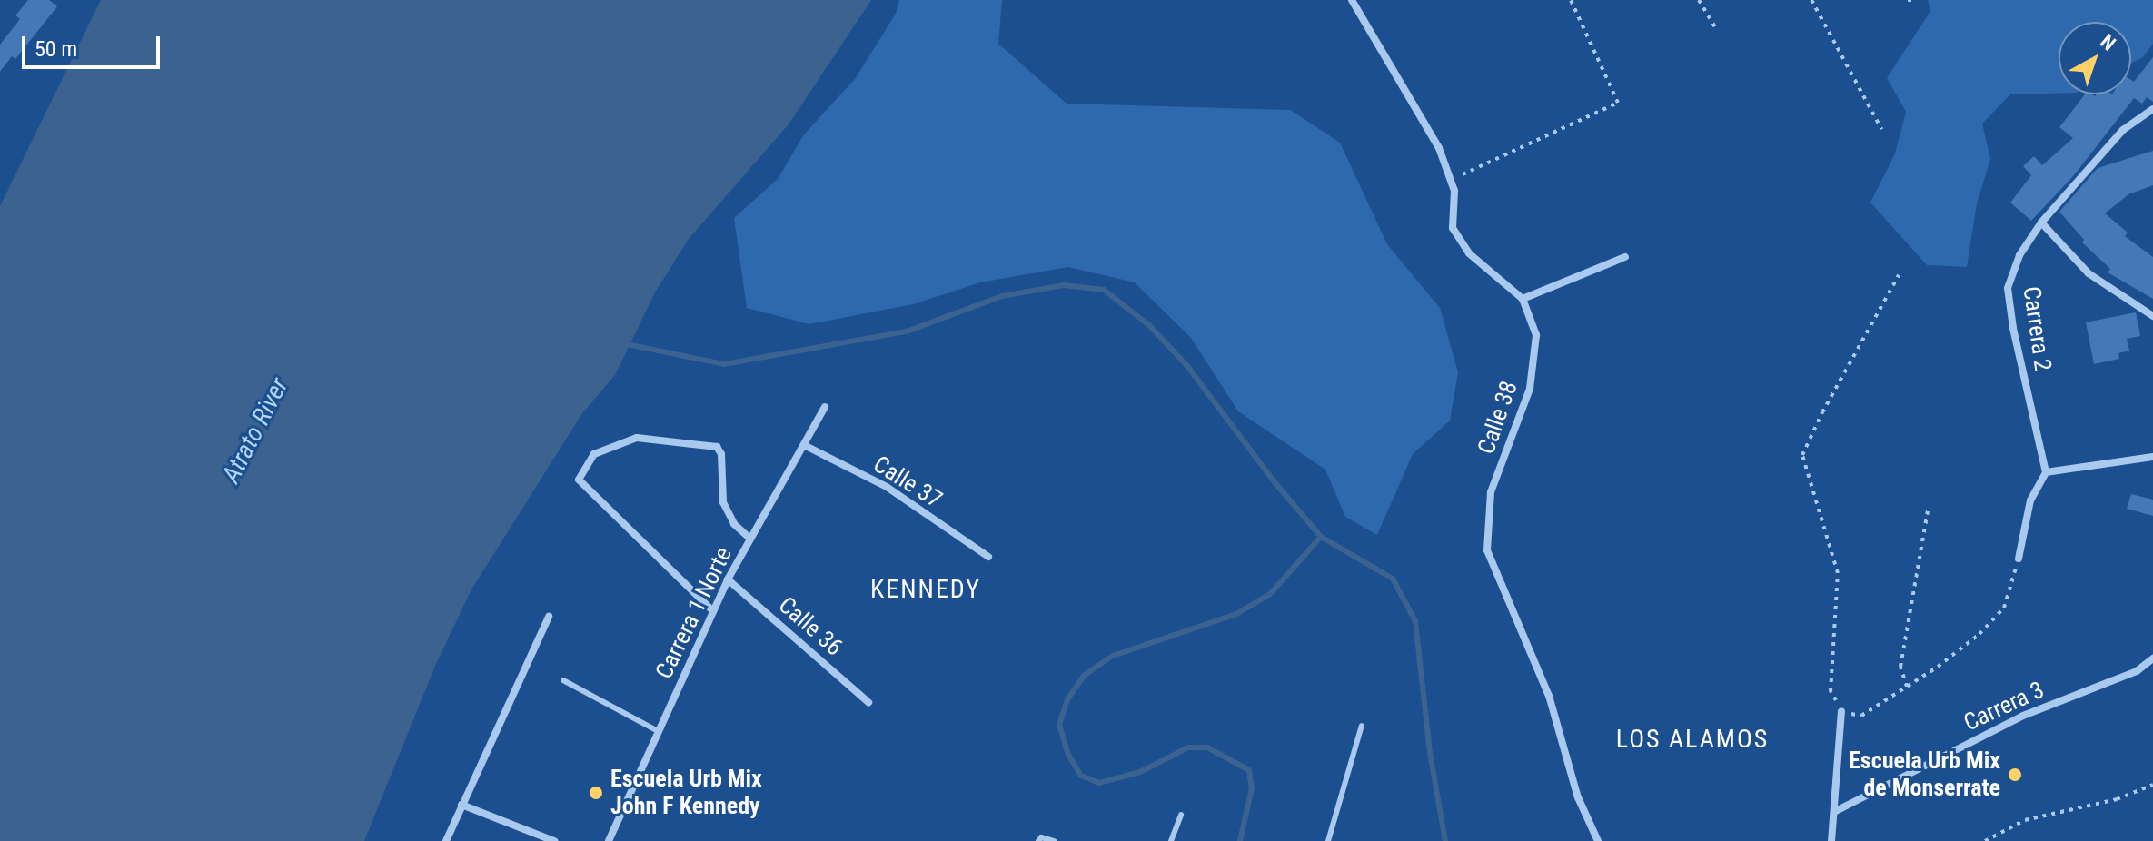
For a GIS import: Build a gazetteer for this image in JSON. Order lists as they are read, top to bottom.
{
  "streets": {
    "street": [
      "Carrera 2",
      "Calle 38",
      "Calle 37",
      "Carrera 1 Norte",
      "Calle 36",
      "Carrera 3"
    ]
  },
  "crossings": [
    ["Calle 37", "Carrera 1 Norte"],
    ["Carrera 1 Norte", "Calle 36"]
  ],
  "districts": ["KENNEDY", "LOS ALAMOS"],
  "water": ["Atrato River"],
  "places": ["Escuela Urb Mix de Monserrate", "Escuela Urb Mix John F Kennedy"],
  "scale_bar": "50 m",
  "north": "top right"
}
